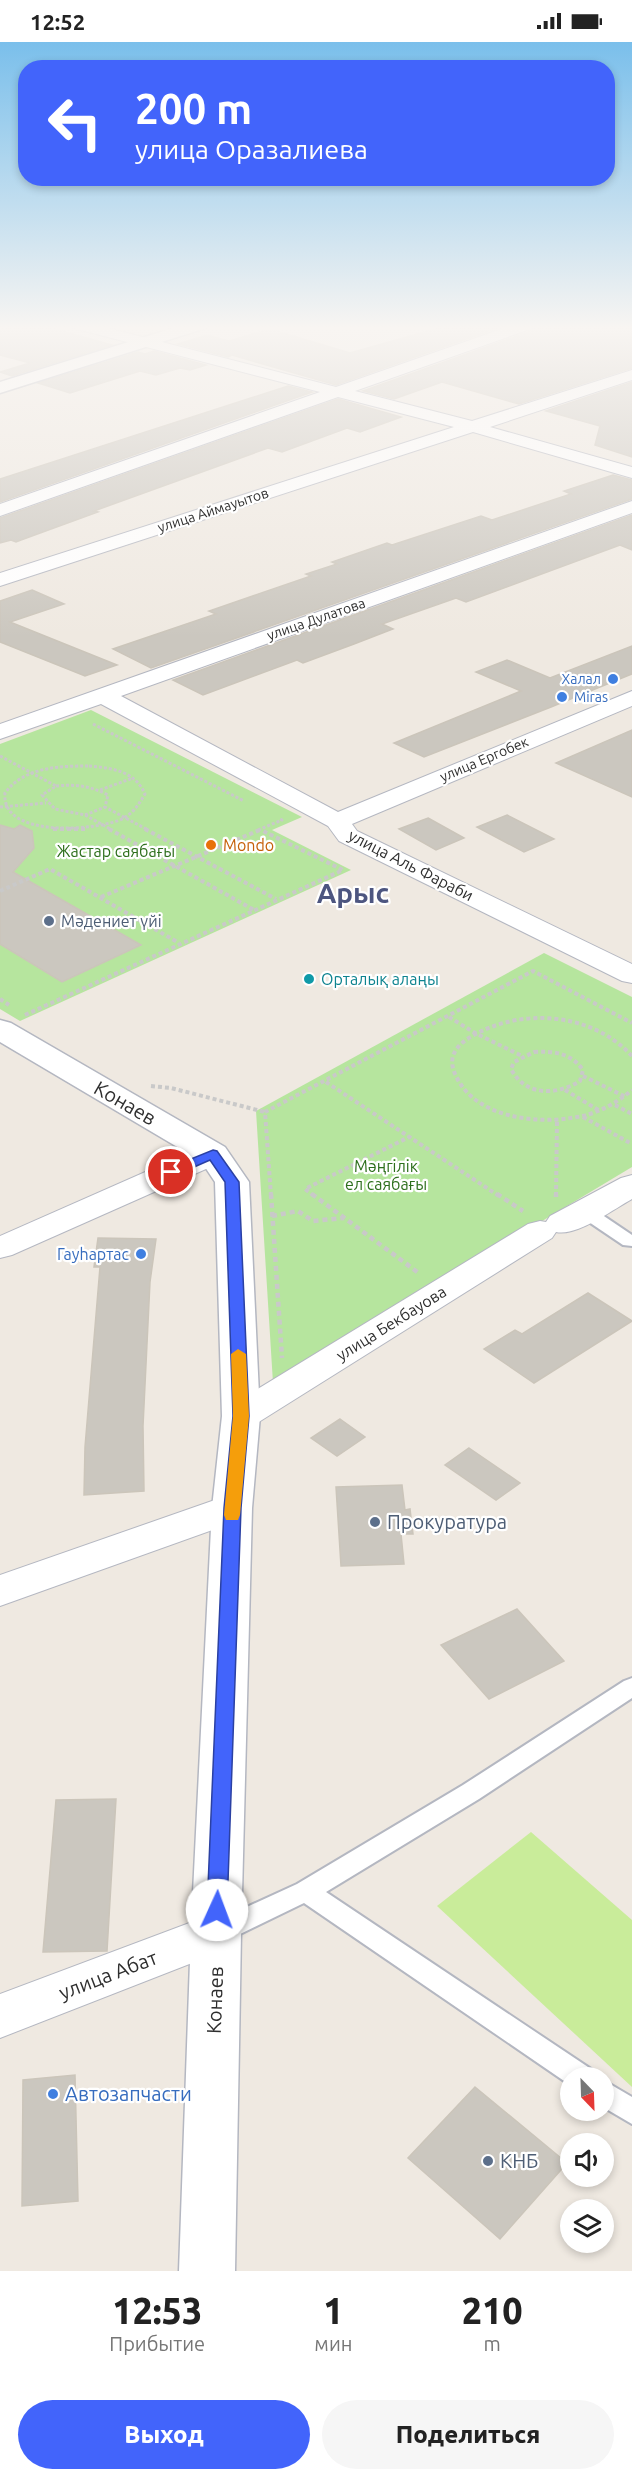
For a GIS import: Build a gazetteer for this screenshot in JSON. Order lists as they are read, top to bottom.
{
  "streets": {
    "main road": ["Конаев"],
    "street": [
      "улица Аймауытов",
      "улица Дулатова",
      "улица Ергобек",
      "улица Аль Фараби",
      "улица Бекбауова",
      "улица Абат"
    ]
  },
  "crossings": [
    ["улица Дулатова", "улица Аль Фараби"],
    ["улица Ергобек", "улица Аль Фараби"],
    ["Конаев", "улица Бекбауова"],
    ["Конаев", "улица Абат"]
  ],
  "districts": ["Арыс"],
  "parks": ["Жастар саябағы", "Мәңгілік ел саябағы"],
  "places": [
    "Халал",
    "Miras",
    "Mondo",
    "Mәдениет үйі",
    "Орталық алаңы",
    "Гауһартас",
    "Прокуратура",
    "Автозапчасти",
    "КНБ"
  ],
  "north": "bottom right",
  "page": {
    "status": "12:52",
    "turn": ["200 m", "улица Оразалиева"],
    "eta": [
      "12:53",
      "Прибытие",
      "1",
      "мин",
      "210",
      "m"
    ],
    "buttons": ["Выход", "Поделиться"]
  }
}
